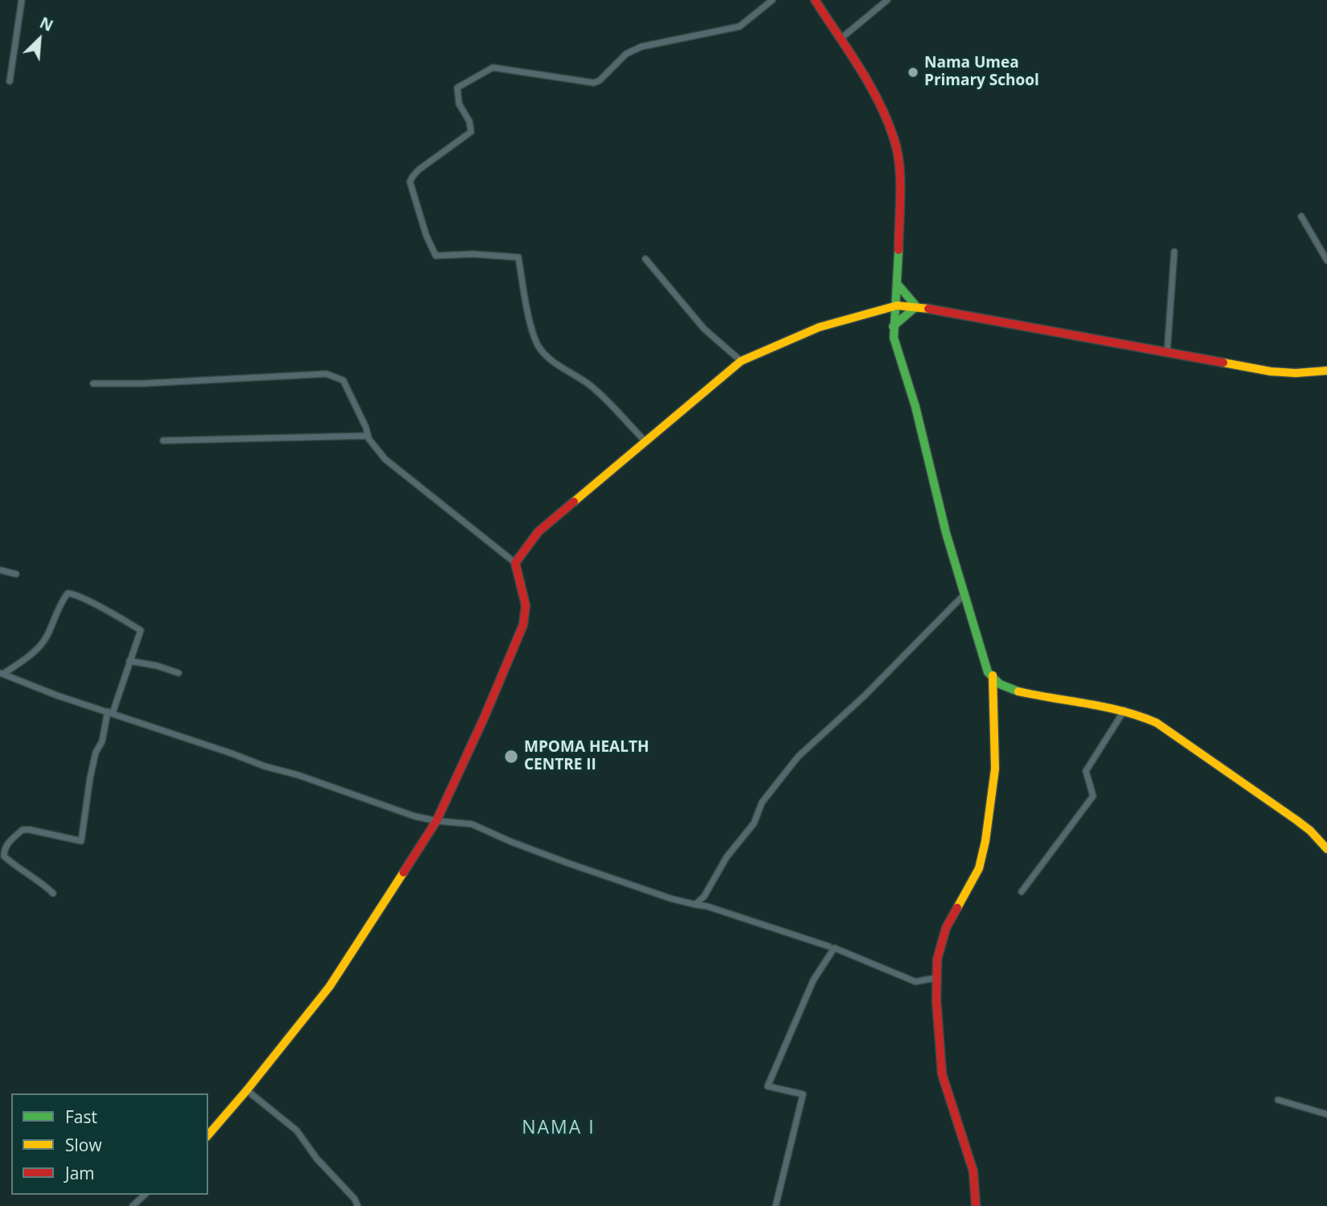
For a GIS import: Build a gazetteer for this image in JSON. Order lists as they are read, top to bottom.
{
  "districts": ["NAMA I"],
  "places": ["Nama Umea Primary School", "MPOMA HEALTH CENTRE II"],
  "legend": ["Fast", "Slow", "Jam"],
  "north": "top right"
}
